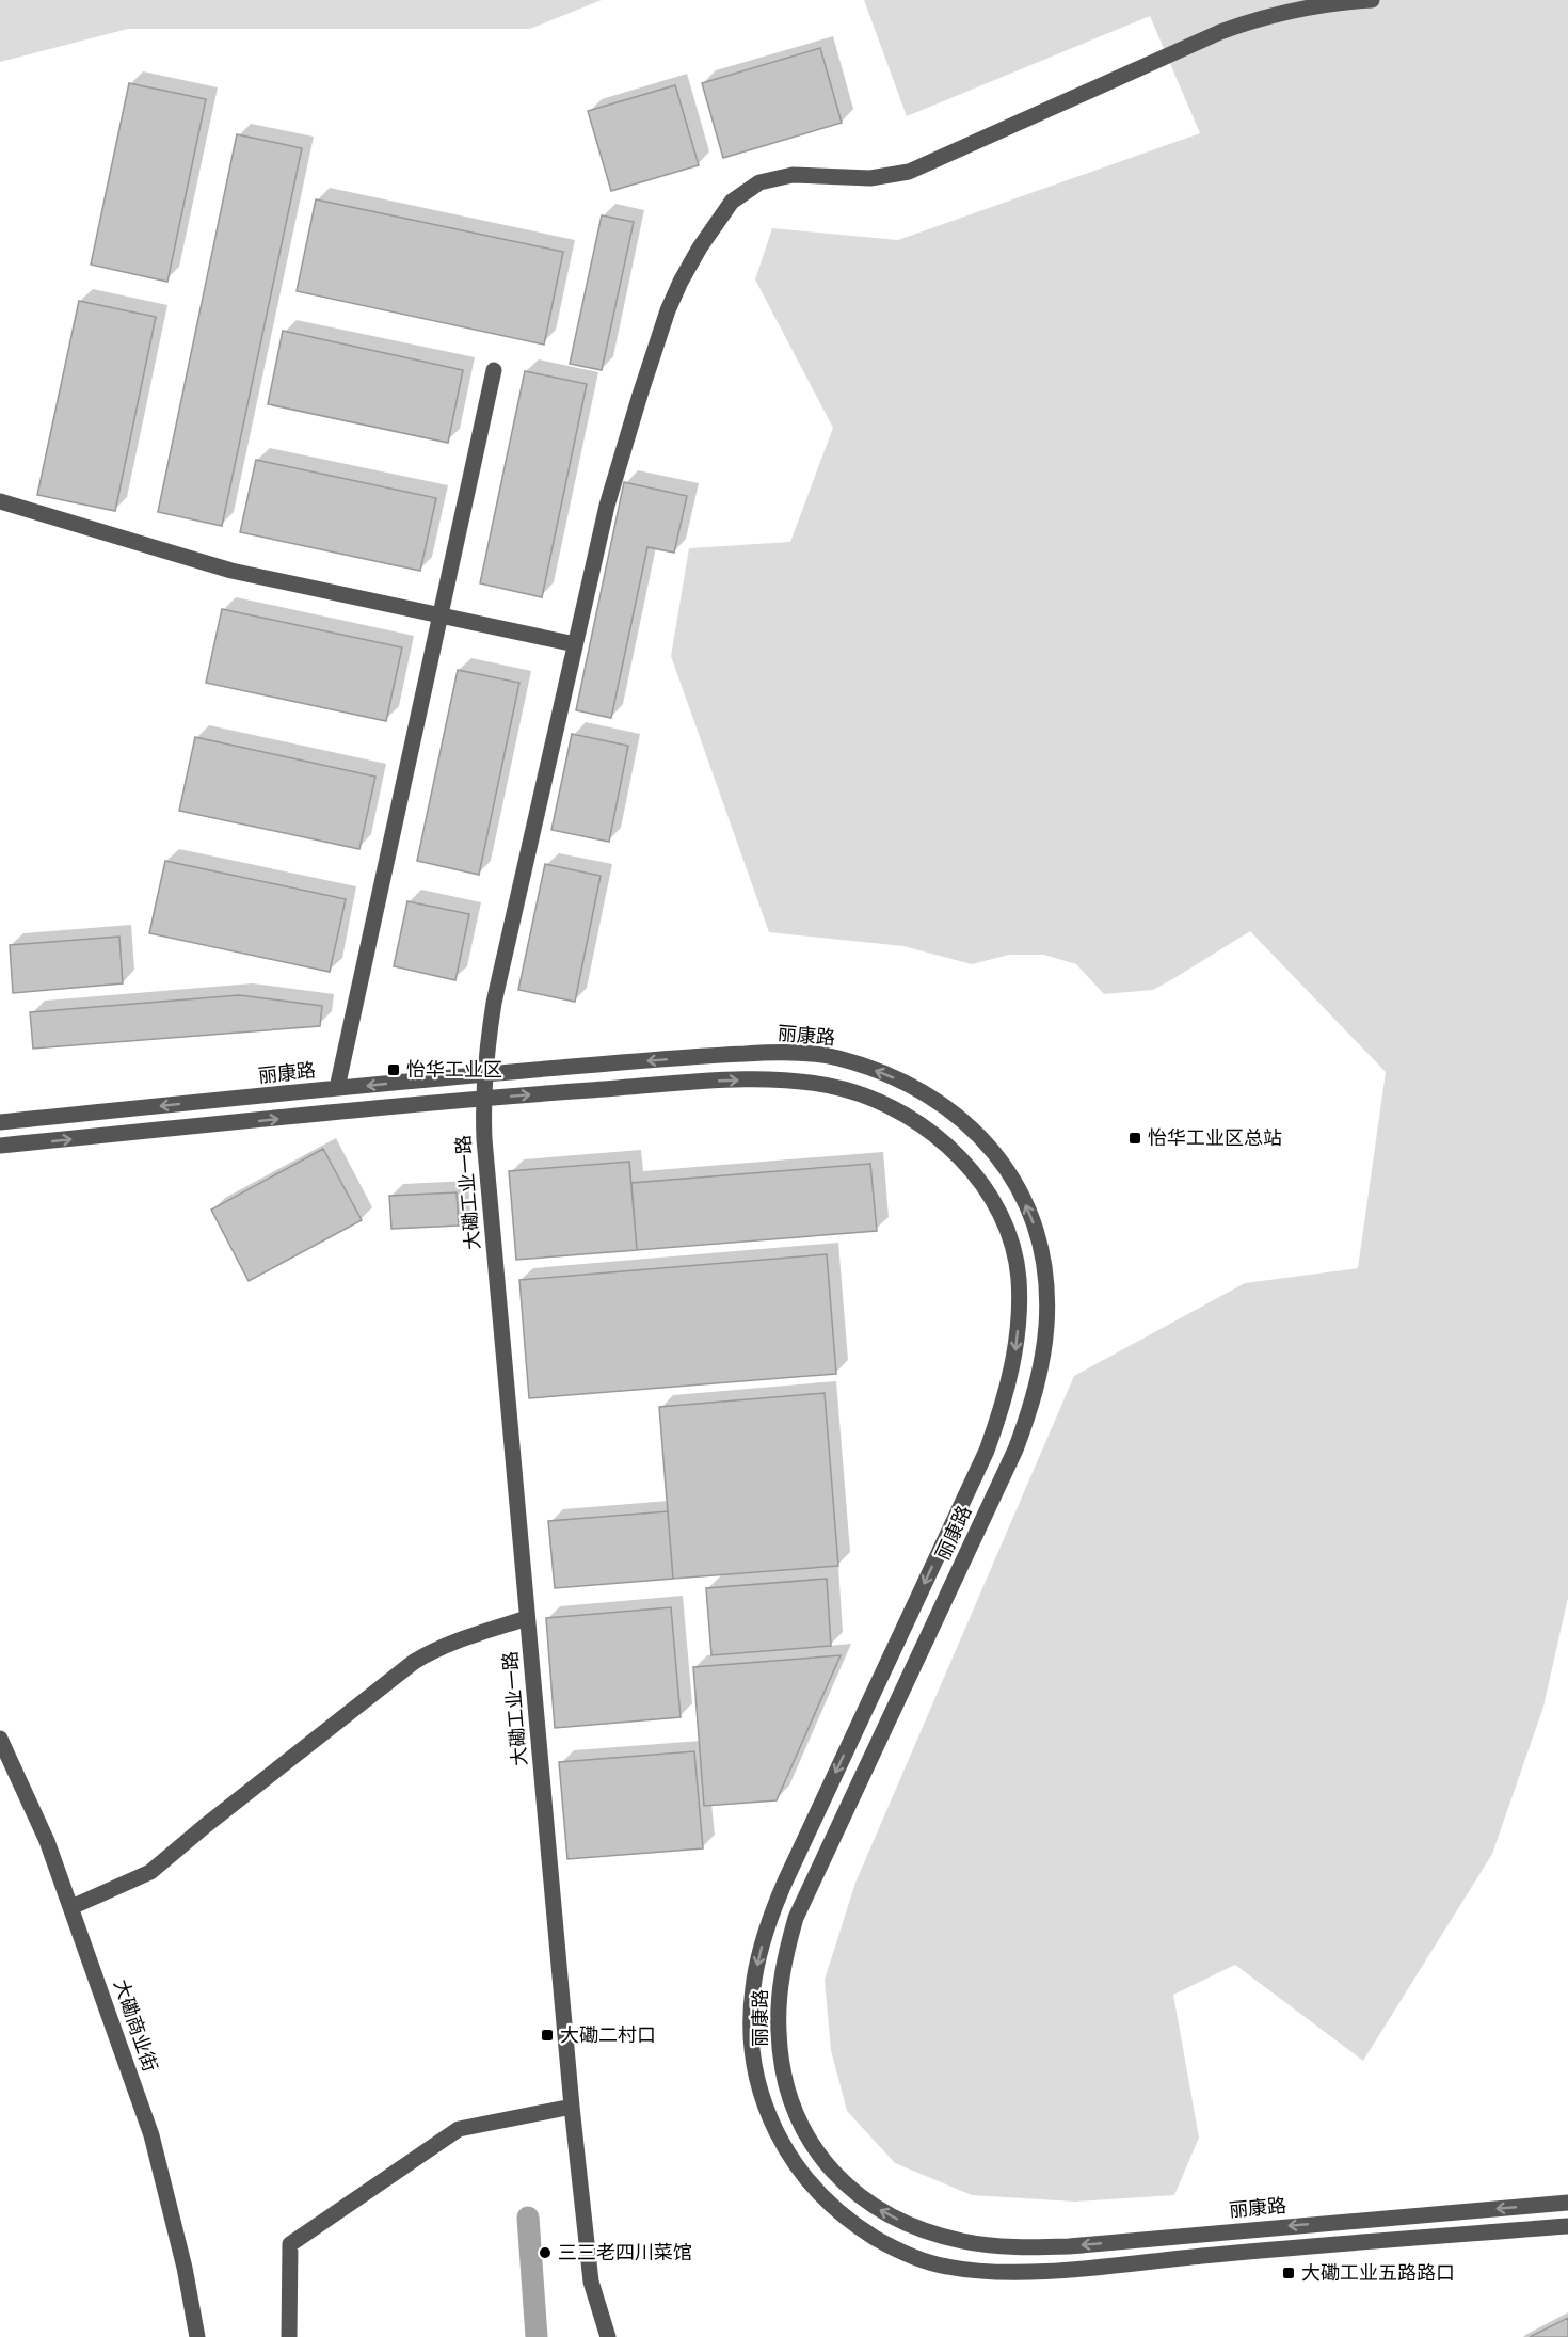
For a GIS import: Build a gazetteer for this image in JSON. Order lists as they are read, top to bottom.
{
  "streets": {
    "street": ["丽康路", "大磡工业一路", "大磡商业街"]
  },
  "crossings": [
    ["丽康路", "大磡工业一路"]
  ],
  "places": {
    "transit": [
      "怡华工业区",
      "怡华工业区总站",
      "大磡二村口",
      "大磡工业五路路口"
    ],
    "other": ["三三老四川菜馆"]
  }
}
